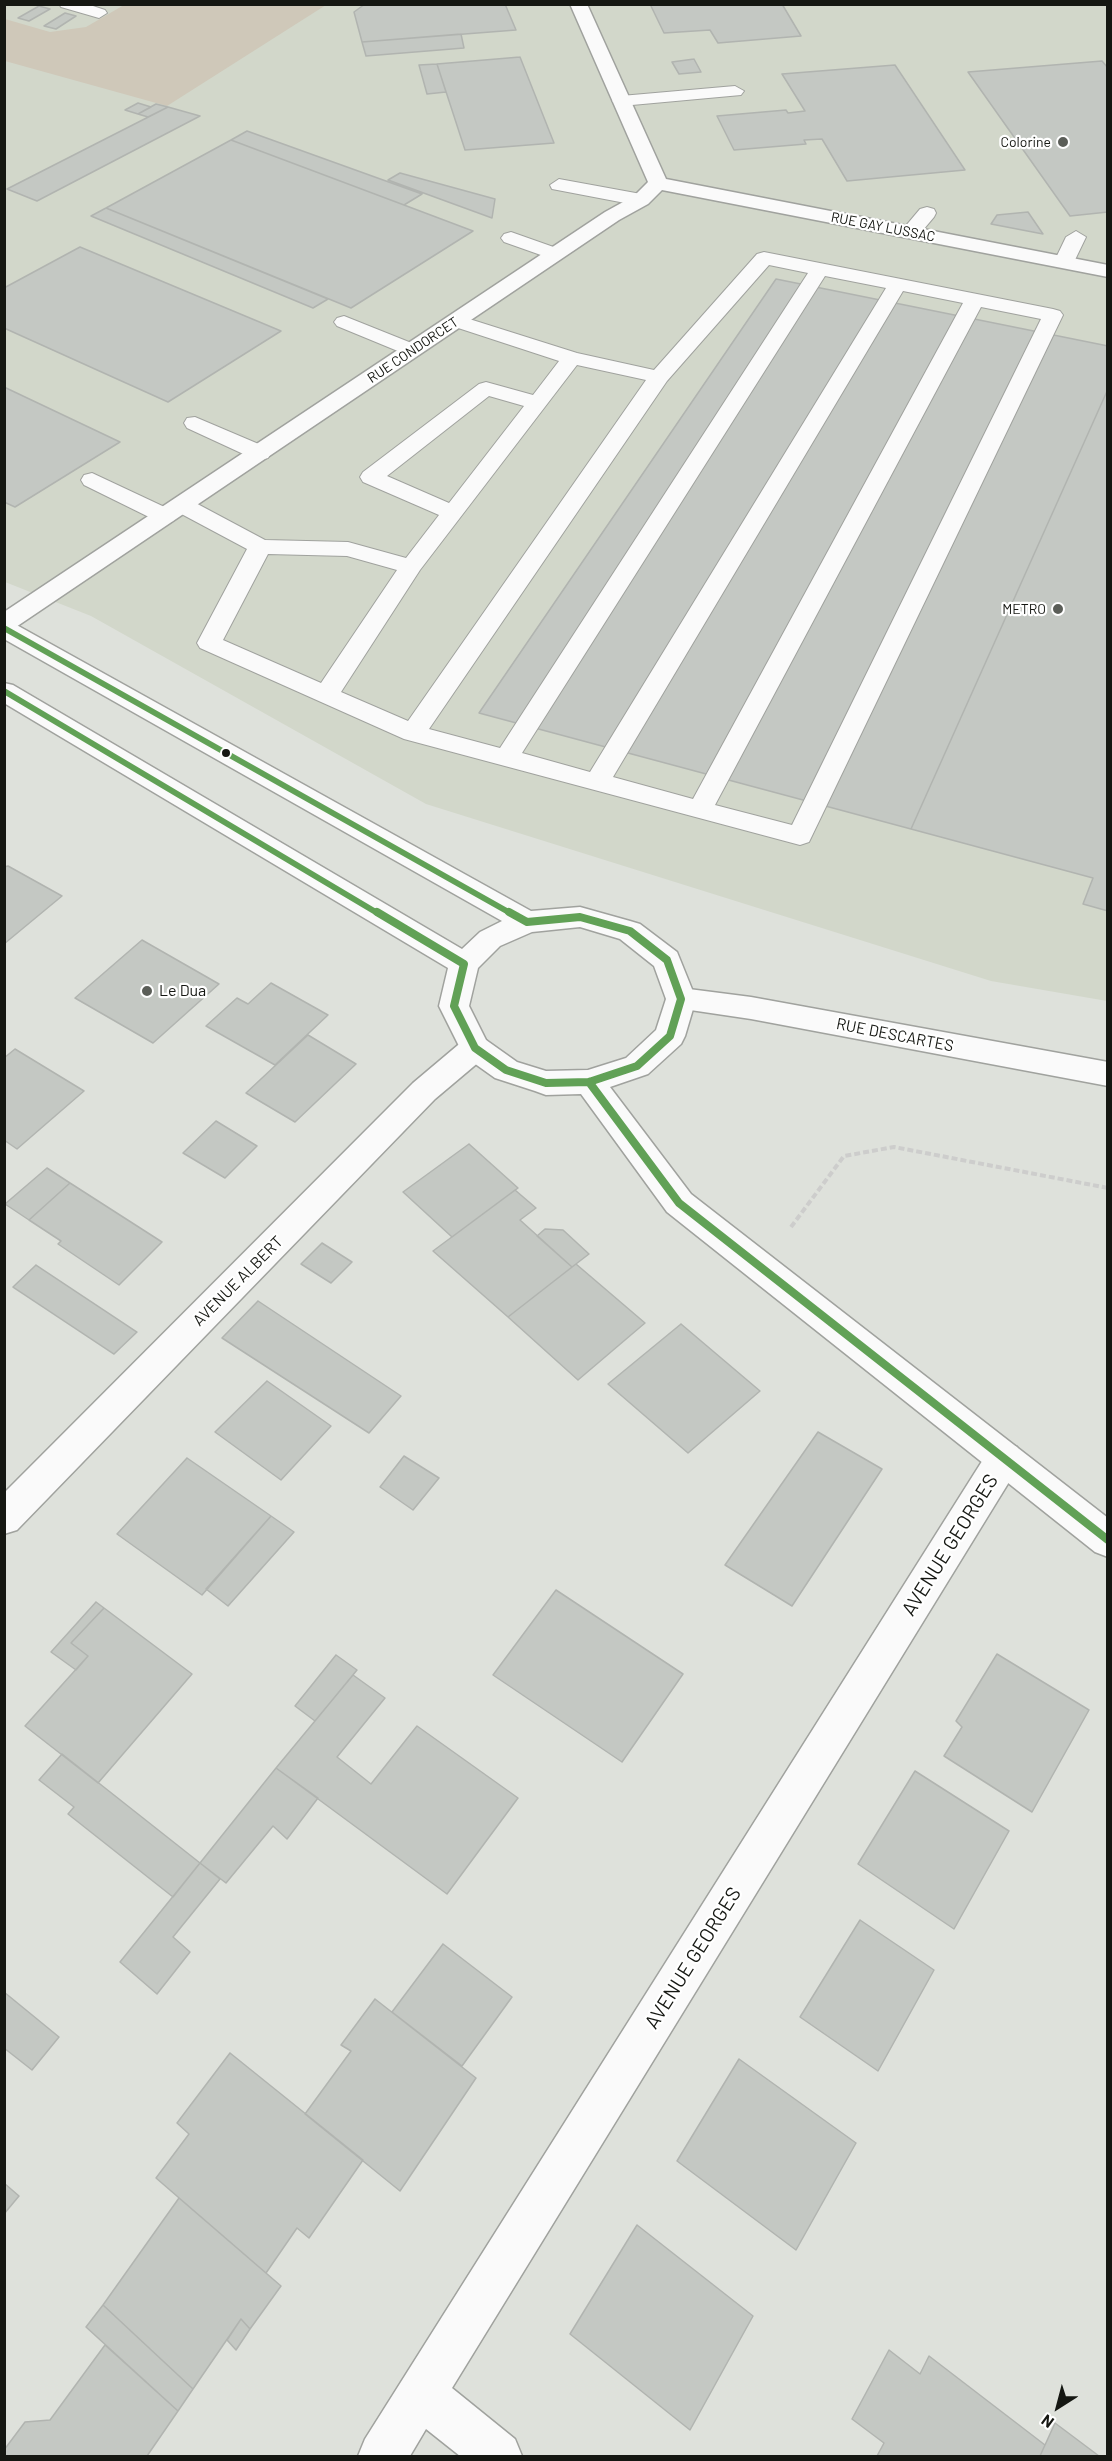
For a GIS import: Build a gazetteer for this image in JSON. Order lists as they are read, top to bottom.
{
  "streets": {
    "street": [
      "RUE GAY LUSSAC",
      "RUE CONDORCET",
      "RUE DESCARTES",
      "AVENUE ALBERT",
      "AVENUE GEORGES"
    ]
  },
  "crossings": [
    ["RUE GAY LUSSAC", "RUE CONDORCET"],
    ["RUE DESCARTES", "AVENUE ALBERT"]
  ],
  "places": ["Colorine", "METRO", "Le Dua"],
  "north": "bottom left"
}
